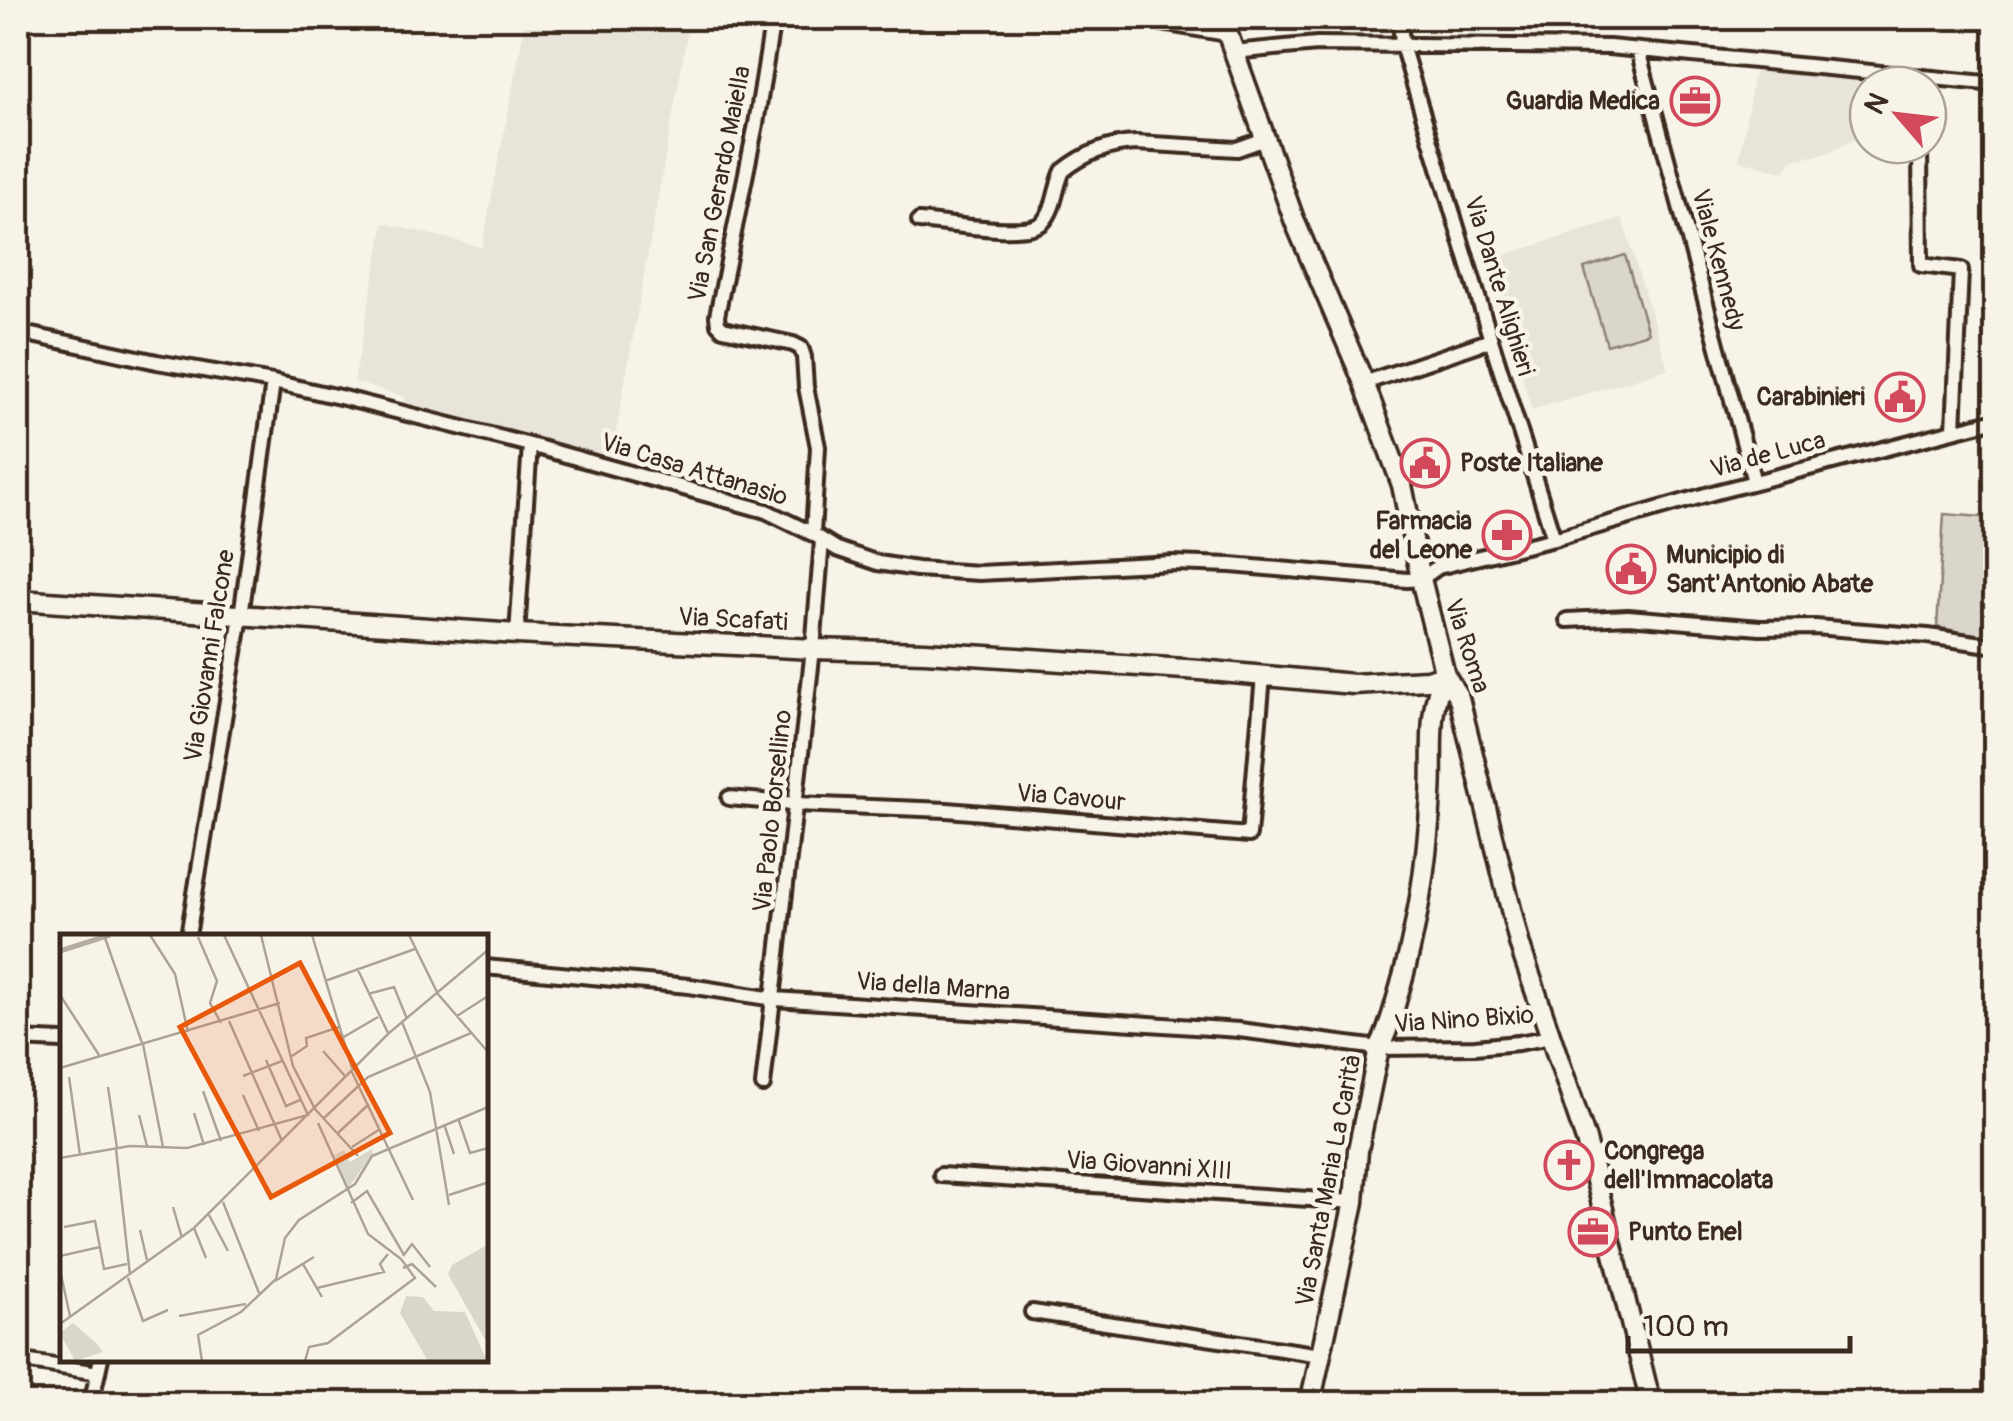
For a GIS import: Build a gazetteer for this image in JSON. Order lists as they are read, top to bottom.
{
  "streets": {
    "street": [
      "Via San Gerardo Maiella",
      "Viale Kennedy",
      "Via Dante Alighieri",
      "Via de Luca",
      "Via Casa Attanasio",
      "Via Scafati",
      "Via Roma",
      "Via Giovanni Falcone",
      "Via Cavour",
      "Via Paolo Borsellino",
      "Via della Marna",
      "Via Nino Bixio",
      "Via Giovanni XIII",
      "Via Santa Maria La Carità"
    ]
  },
  "crossings": [
    ["Via San Gerardo Maiella", "Via Casa Attanasio"],
    ["Via San Gerardo Maiella", "Via Paolo Borsellino"],
    ["Viale Kennedy", "Via de Luca"],
    ["Via Dante Alighieri", "Via de Luca"],
    ["Via de Luca", "Via Casa Attanasio"],
    ["Via de Luca", "Via Roma"],
    ["Via Casa Attanasio", "Via Roma"],
    ["Via Casa Attanasio", "Via Giovanni Falcone"],
    ["Via Casa Attanasio", "Via Paolo Borsellino"],
    ["Via Scafati", "Via Roma"],
    ["Via Scafati", "Via Giovanni Falcone"],
    ["Via Scafati", "Via Cavour"],
    ["Via Scafati", "Via Paolo Borsellino"],
    ["Via Scafati", "Via Santa Maria La Carità"],
    ["Via Roma", "Via Nino Bixio"],
    ["Via Roma", "Via Santa Maria La Carità"],
    ["Via Cavour", "Via Paolo Borsellino"],
    ["Via Paolo Borsellino", "Via della Marna"],
    ["Via della Marna", "Via Nino Bixio"],
    ["Via della Marna", "Via Santa Maria La Carità"],
    ["Via Nino Bixio", "Via Santa Maria La Carità"],
    ["Via Giovanni XIII", "Via Santa Maria La Carità"]
  ],
  "places": {
    "office": ["Guardia Medica", "Punto Enel"],
    "public building": ["Carabinieri", "Poste Italiane", "Municipio di Sant'Antonio Abate"],
    "pharmacy": ["Farmacia del Leone"],
    "church": ["Congrega dell'Immacolata"]
  },
  "scale_bar": "100 m",
  "north": "top left"
}
